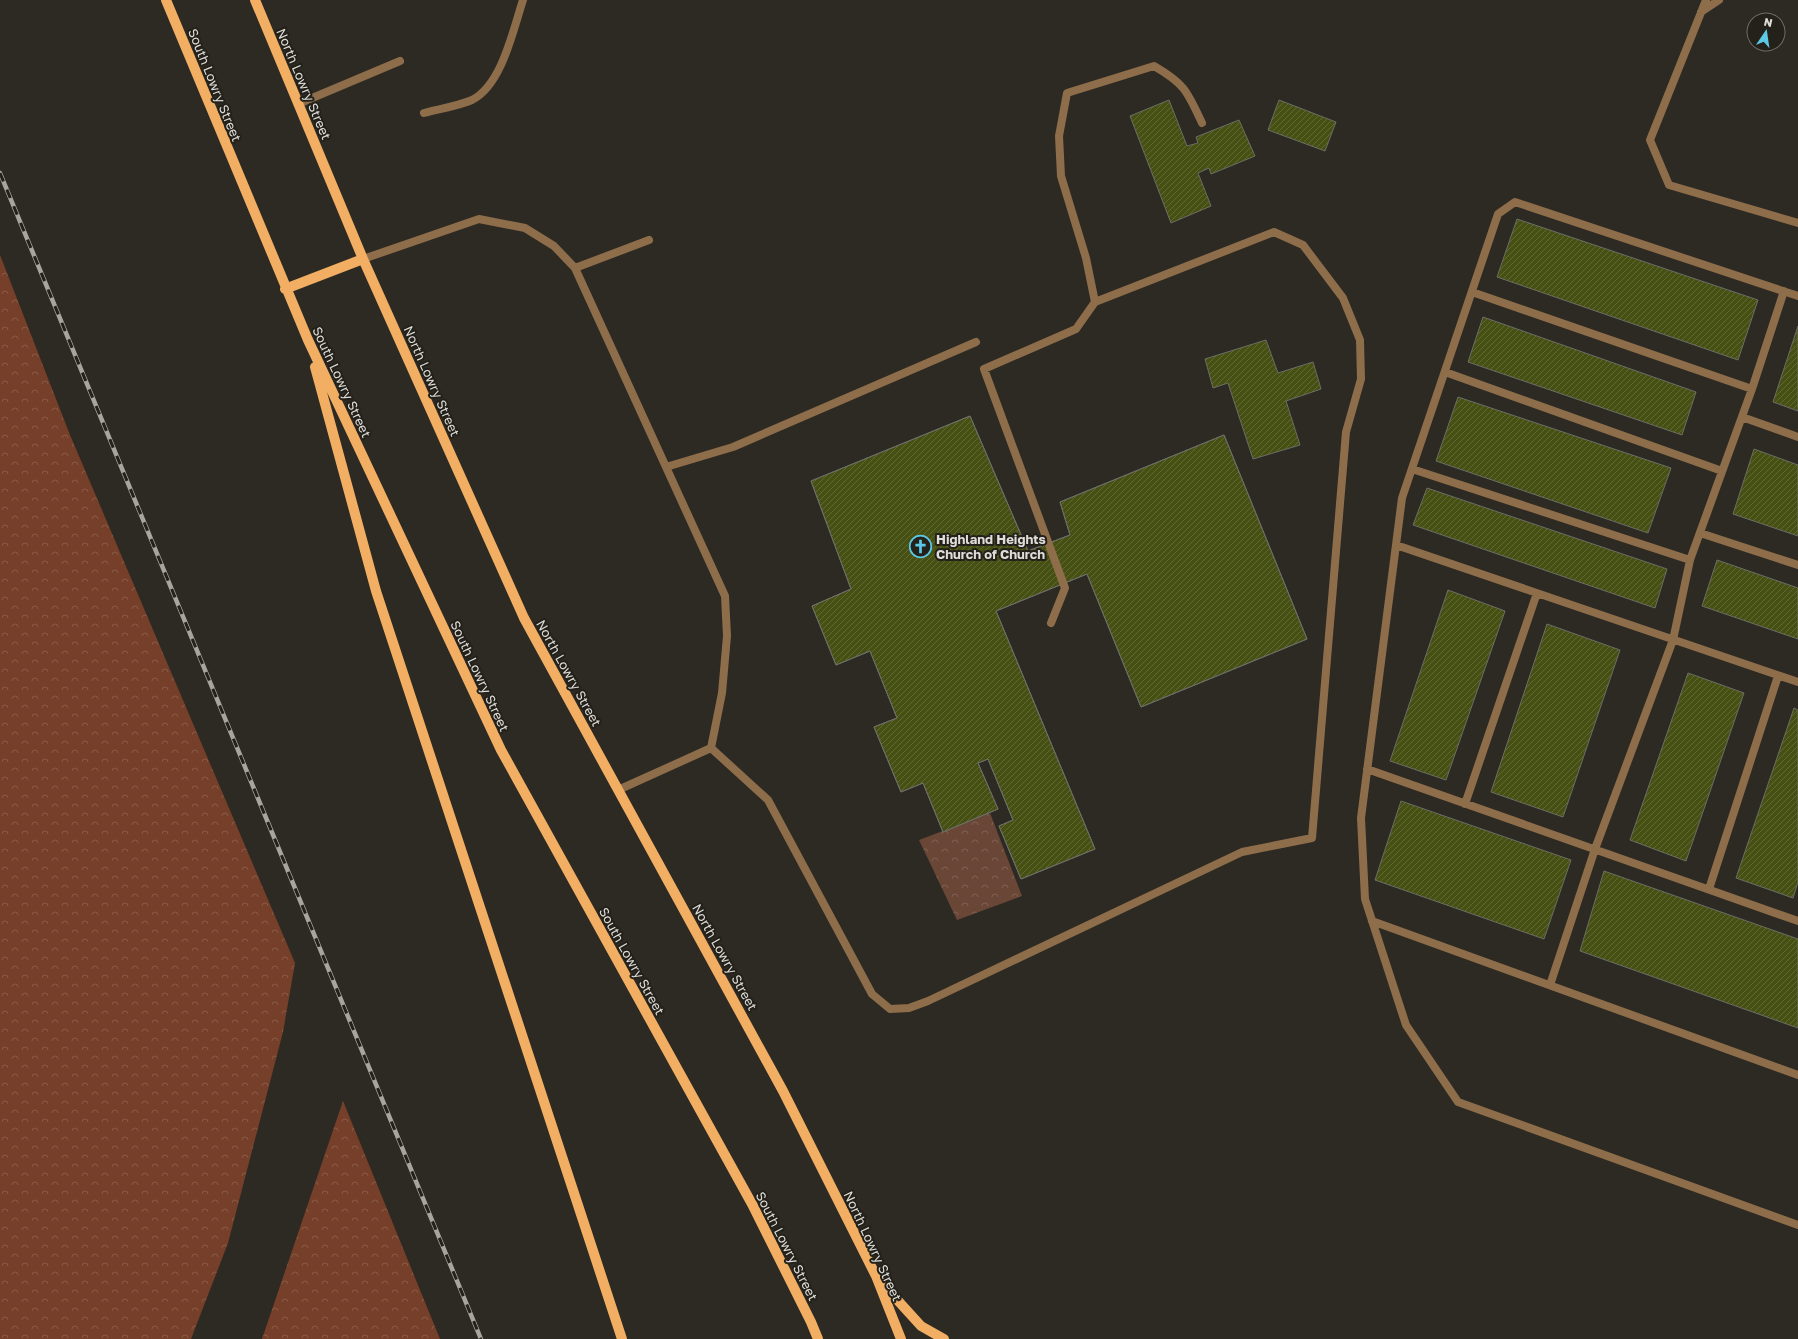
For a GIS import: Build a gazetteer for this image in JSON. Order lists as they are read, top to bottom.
{
  "streets": {
    "main road": ["North Lowry Street", "South Lowry Street"]
  },
  "places": {
    "church": ["Highland Heights Church of Church"]
  },
  "north": "top"
}
